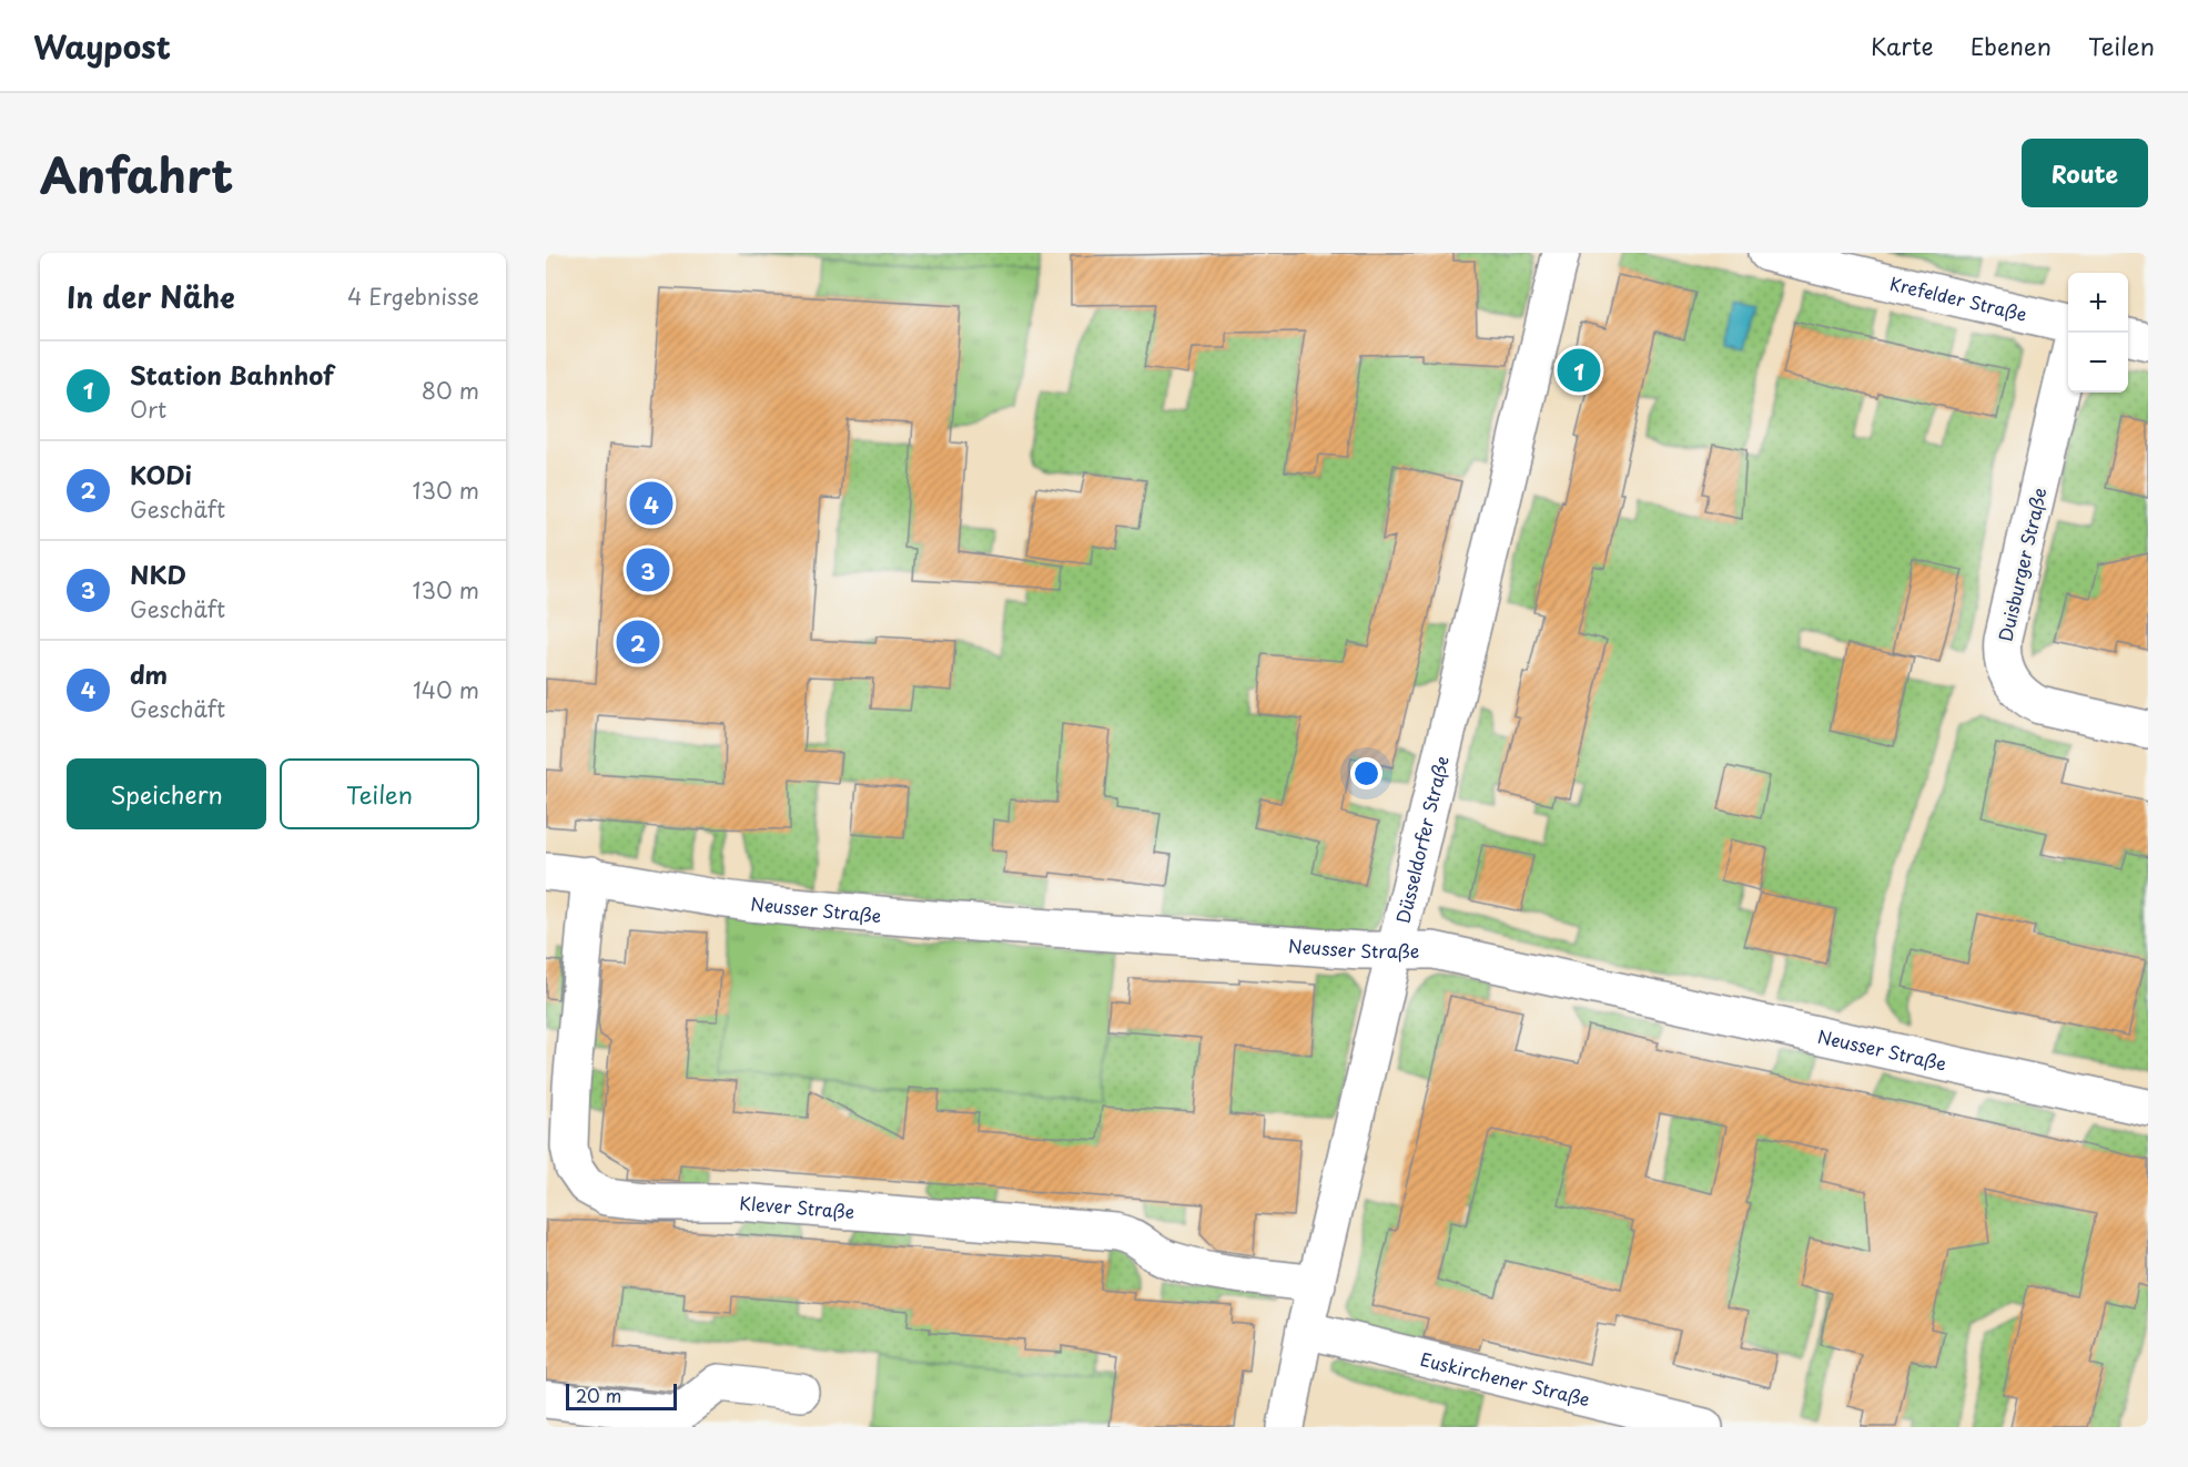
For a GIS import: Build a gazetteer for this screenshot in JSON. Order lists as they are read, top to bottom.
{
  "streets": {
    "street": [
      "Krefelder Straße",
      "Duisburger Straße",
      "Düsseldorfer Straße",
      "Neusser Straße",
      "Klever Straße",
      "Euskirchener Straße"
    ]
  },
  "crossings": [
    ["Düsseldorfer Straße", "Neusser Straße"],
    ["Düsseldorfer Straße", "Klever Straße"],
    ["Düsseldorfer Straße", "Euskirchener Straße"],
    ["Neusser Straße", "Klever Straße"]
  ],
  "scale_bar": "20 m",
  "page": {
    "header": "Waypost",
    "nav": ["Karte", "Ebenen", "Teilen"],
    "title": "Anfahrt",
    "buttons": [
      "Route",
      ["Speichern", "Teilen"]
    ],
    "heading": ["In der Nähe", "4 Ergebnisse"],
    "map_buttons": ["+", "−"],
    "list": [
      {
        "mark": "1",
        "name": "Station Bahnhof",
        "note": "Ort",
        "value": "80 m"
      },
      {
        "mark": "2",
        "name": "KODi",
        "note": "Geschäft",
        "value": "130 m"
      },
      {
        "mark": "3",
        "name": "NKD",
        "note": "Geschäft",
        "value": "130 m"
      },
      {
        "mark": "4",
        "name": "dm",
        "note": "Geschäft",
        "value": "140 m"
      }
    ],
    "pins": [
      "1",
      "4",
      "3",
      "2"
    ],
    "scale": "20 m"
  }
}
